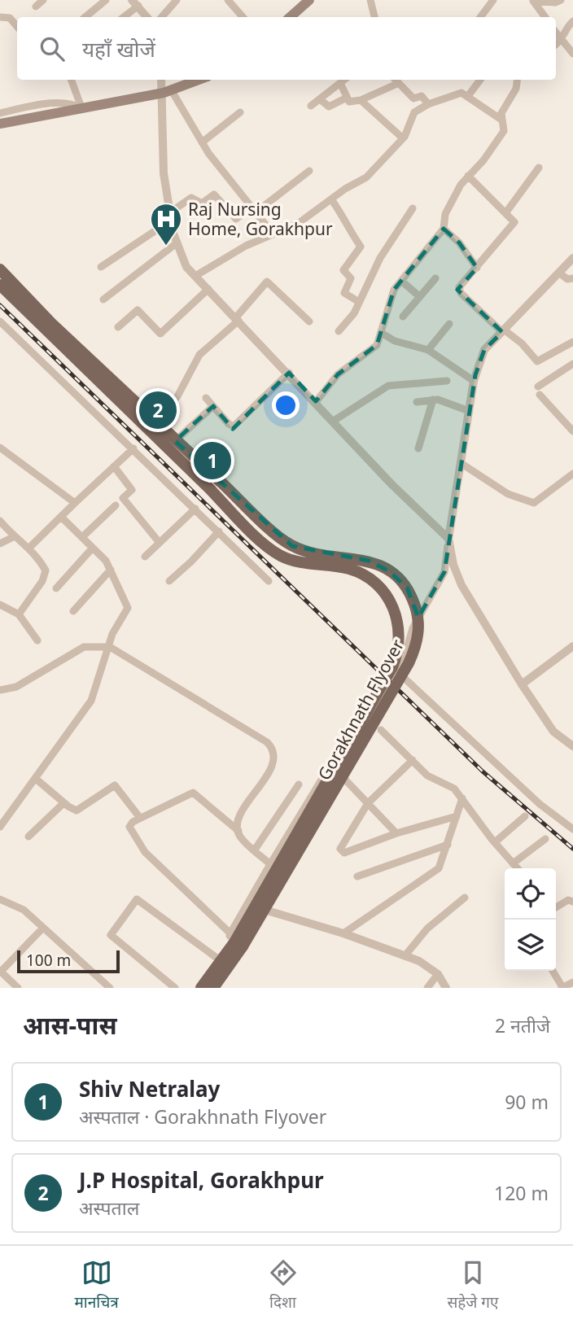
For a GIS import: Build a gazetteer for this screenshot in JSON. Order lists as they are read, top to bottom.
{
  "streets": {
    "main road": ["Gorakhnath Flyover"]
  },
  "places": {
    "hospital": ["Raj Nursing Home, Gorakhpur"]
  },
  "scale_bar": "100 m",
  "page": {
    "search": "यहाँ खोजें",
    "pins": ["2", "1"],
    "scale": "100 m",
    "heading": ["आस-पास", "2 नतीजे"],
    "list": [
      {
        "mark": "1",
        "name": "Shiv Netralay",
        "note": "अस्पताल · Gorakhnath Flyover",
        "value": "90 m"
      },
      {
        "mark": "2",
        "name": "J.P Hospital, Gorakhpur",
        "note": "अस्पताल",
        "value": "120 m"
      }
    ],
    "nav": ["मानचित्र", "दिशा", "सहेजे गए"]
  }
}
